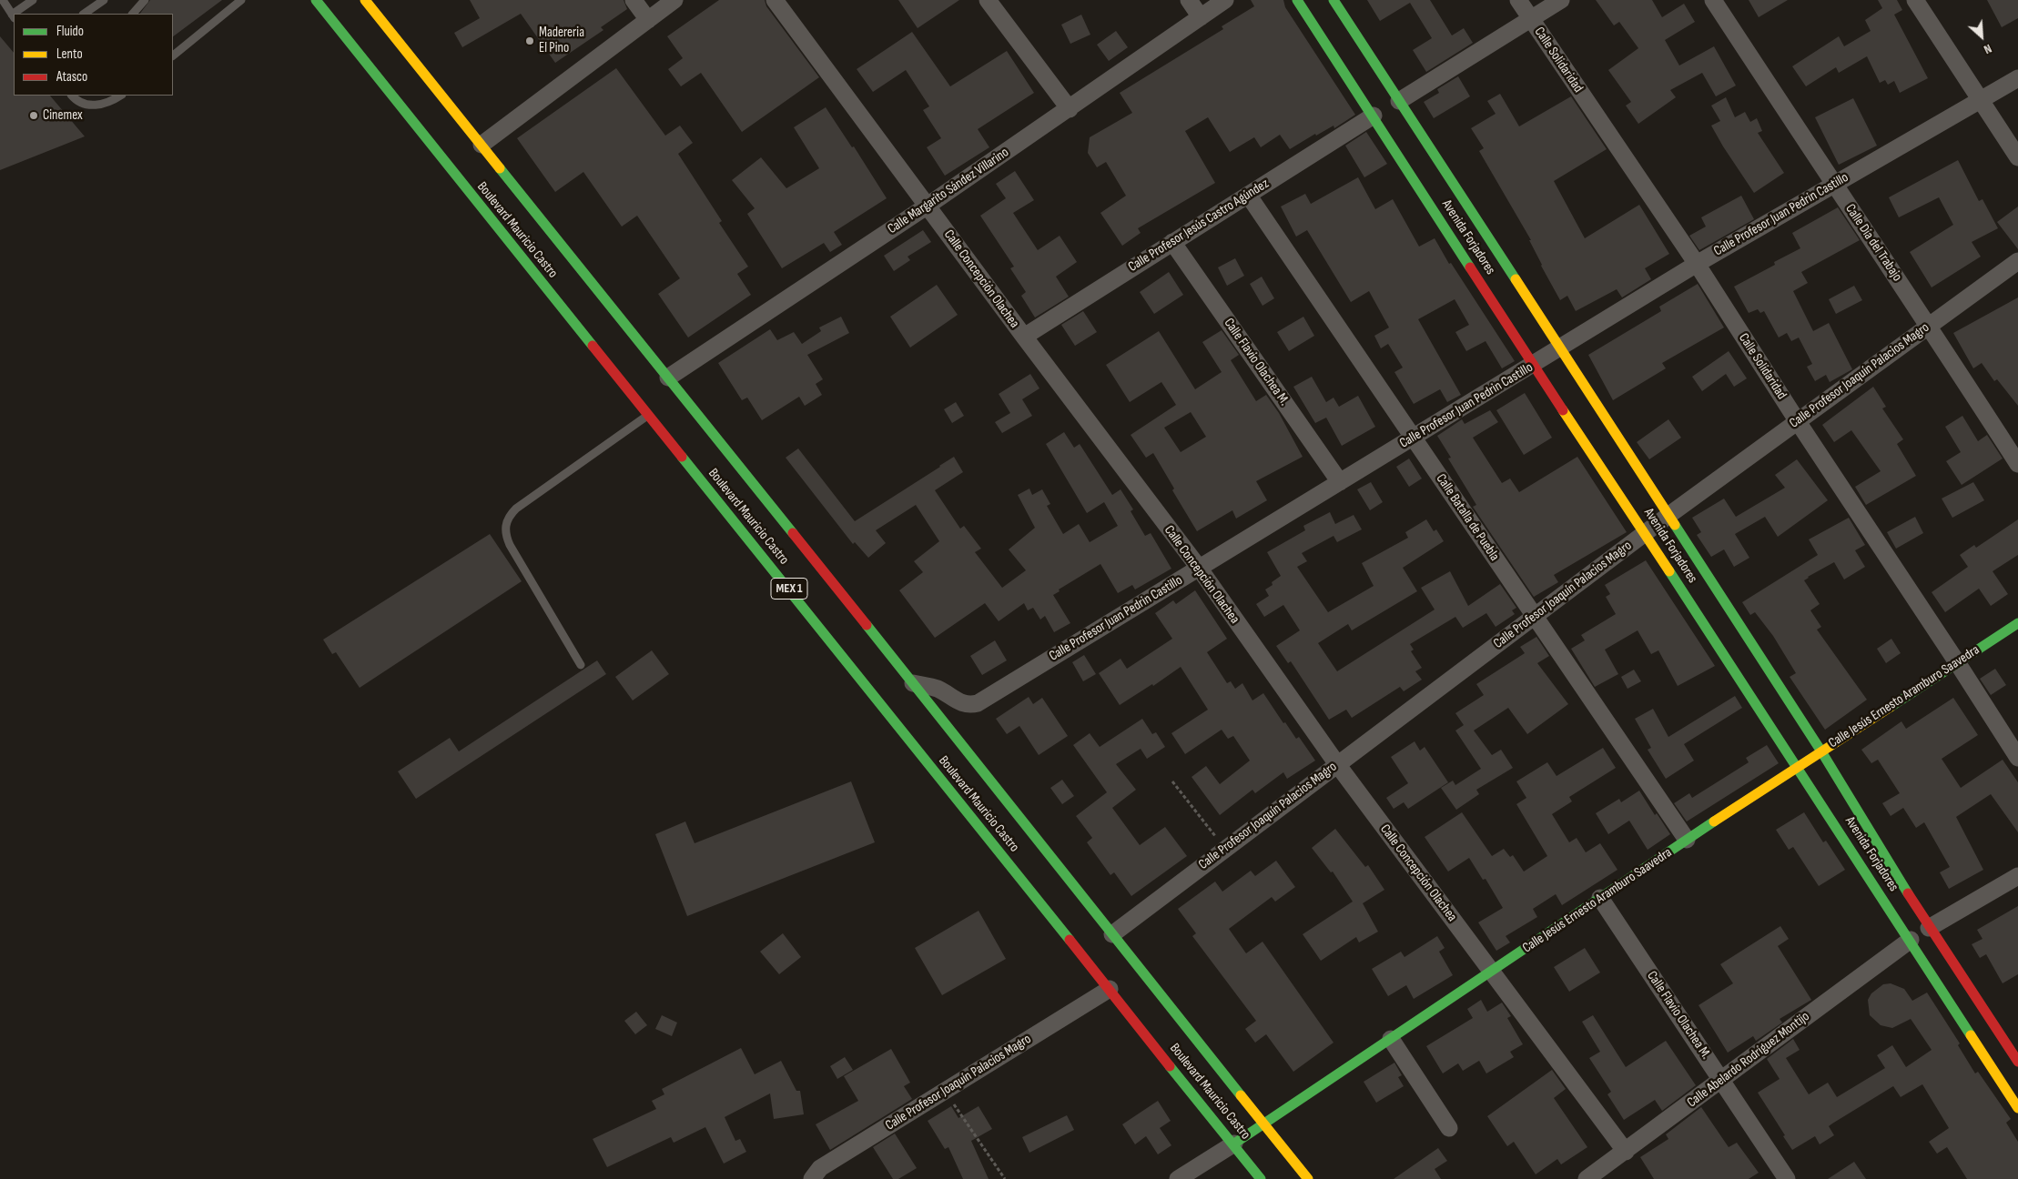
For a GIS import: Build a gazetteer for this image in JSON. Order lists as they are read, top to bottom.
{
  "streets": {
    "main road": [
      "Boulevard Mauricio Castro",
      "Avenida Forjadores",
      "MEX 1",
      "Calle Jesús Ernesto Aramburo Saavedra"
    ],
    "street": [
      "Calle Solidaridad",
      "Calle Margarito Sández Villarino",
      "Calle Profesor Juan Pedrin Castillo",
      "Calle Profesor Jesús Castro Agúndez",
      "Calle Día del Trabajo",
      "Calle Concepción Olachea",
      "Calle Flavio Olachea M.",
      "Calle Profesor Joaquín Palacios Magro",
      "Calle Batalla de Puebla",
      "Calle Abelardo Rodríguez Montijo"
    ]
  },
  "crossings": [
    ["Calle Solidaridad", "Calle Profesor Juan Pedrin Castillo"],
    ["Calle Solidaridad", "Calle Profesor Joaquín Palacios Magro"],
    ["Calle Solidaridad", "Calle Jesús Ernesto Aramburo Saavedra"],
    ["Calle Margarito Sández Villarino", "Boulevard Mauricio Castro"],
    ["Calle Margarito Sández Villarino", "Calle Concepción Olachea"],
    ["Calle Profesor Juan Pedrin Castillo", "Boulevard Mauricio Castro"],
    ["Calle Profesor Juan Pedrin Castillo", "Avenida Forjadores"],
    ["Calle Profesor Juan Pedrin Castillo", "Calle Día del Trabajo"],
    ["Calle Profesor Juan Pedrin Castillo", "Calle Concepción Olachea"],
    ["Calle Profesor Juan Pedrin Castillo", "Calle Flavio Olachea M."],
    ["Calle Profesor Juan Pedrin Castillo", "Calle Batalla de Puebla"],
    ["Calle Profesor Jesús Castro Agúndez", "Avenida Forjadores"],
    ["Calle Profesor Jesús Castro Agúndez", "Calle Concepción Olachea"],
    ["Calle Profesor Jesús Castro Agúndez", "Calle Flavio Olachea M."],
    ["Calle Profesor Jesús Castro Agúndez", "Calle Batalla de Puebla"],
    ["Boulevard Mauricio Castro", "Calle Profesor Joaquín Palacios Magro"],
    ["Boulevard Mauricio Castro", "Calle Jesús Ernesto Aramburo Saavedra"],
    ["Avenida Forjadores", "Calle Profesor Joaquín Palacios Magro"],
    ["Avenida Forjadores", "Calle Jesús Ernesto Aramburo Saavedra"],
    ["Avenida Forjadores", "Calle Abelardo Rodríguez Montijo"],
    ["Calle Día del Trabajo", "Calle Profesor Joaquín Palacios Magro"],
    ["Calle Concepción Olachea", "Calle Profesor Joaquín Palacios Magro"],
    ["Calle Concepción Olachea", "Calle Jesús Ernesto Aramburo Saavedra"],
    ["Calle Concepción Olachea", "Calle Abelardo Rodríguez Montijo"],
    ["Calle Flavio Olachea M.", "Calle Jesús Ernesto Aramburo Saavedra"],
    ["Calle Flavio Olachea M.", "Calle Abelardo Rodríguez Montijo"],
    ["Calle Profesor Joaquín Palacios Magro", "Calle Batalla de Puebla"],
    ["Calle Batalla de Puebla", "Calle Jesús Ernesto Aramburo Saavedra"]
  ],
  "places": ["Madereria El Pino", "Cinemex"],
  "legend": ["Fluido", "Lento", "Atasco"],
  "north": "bottom right"
}
